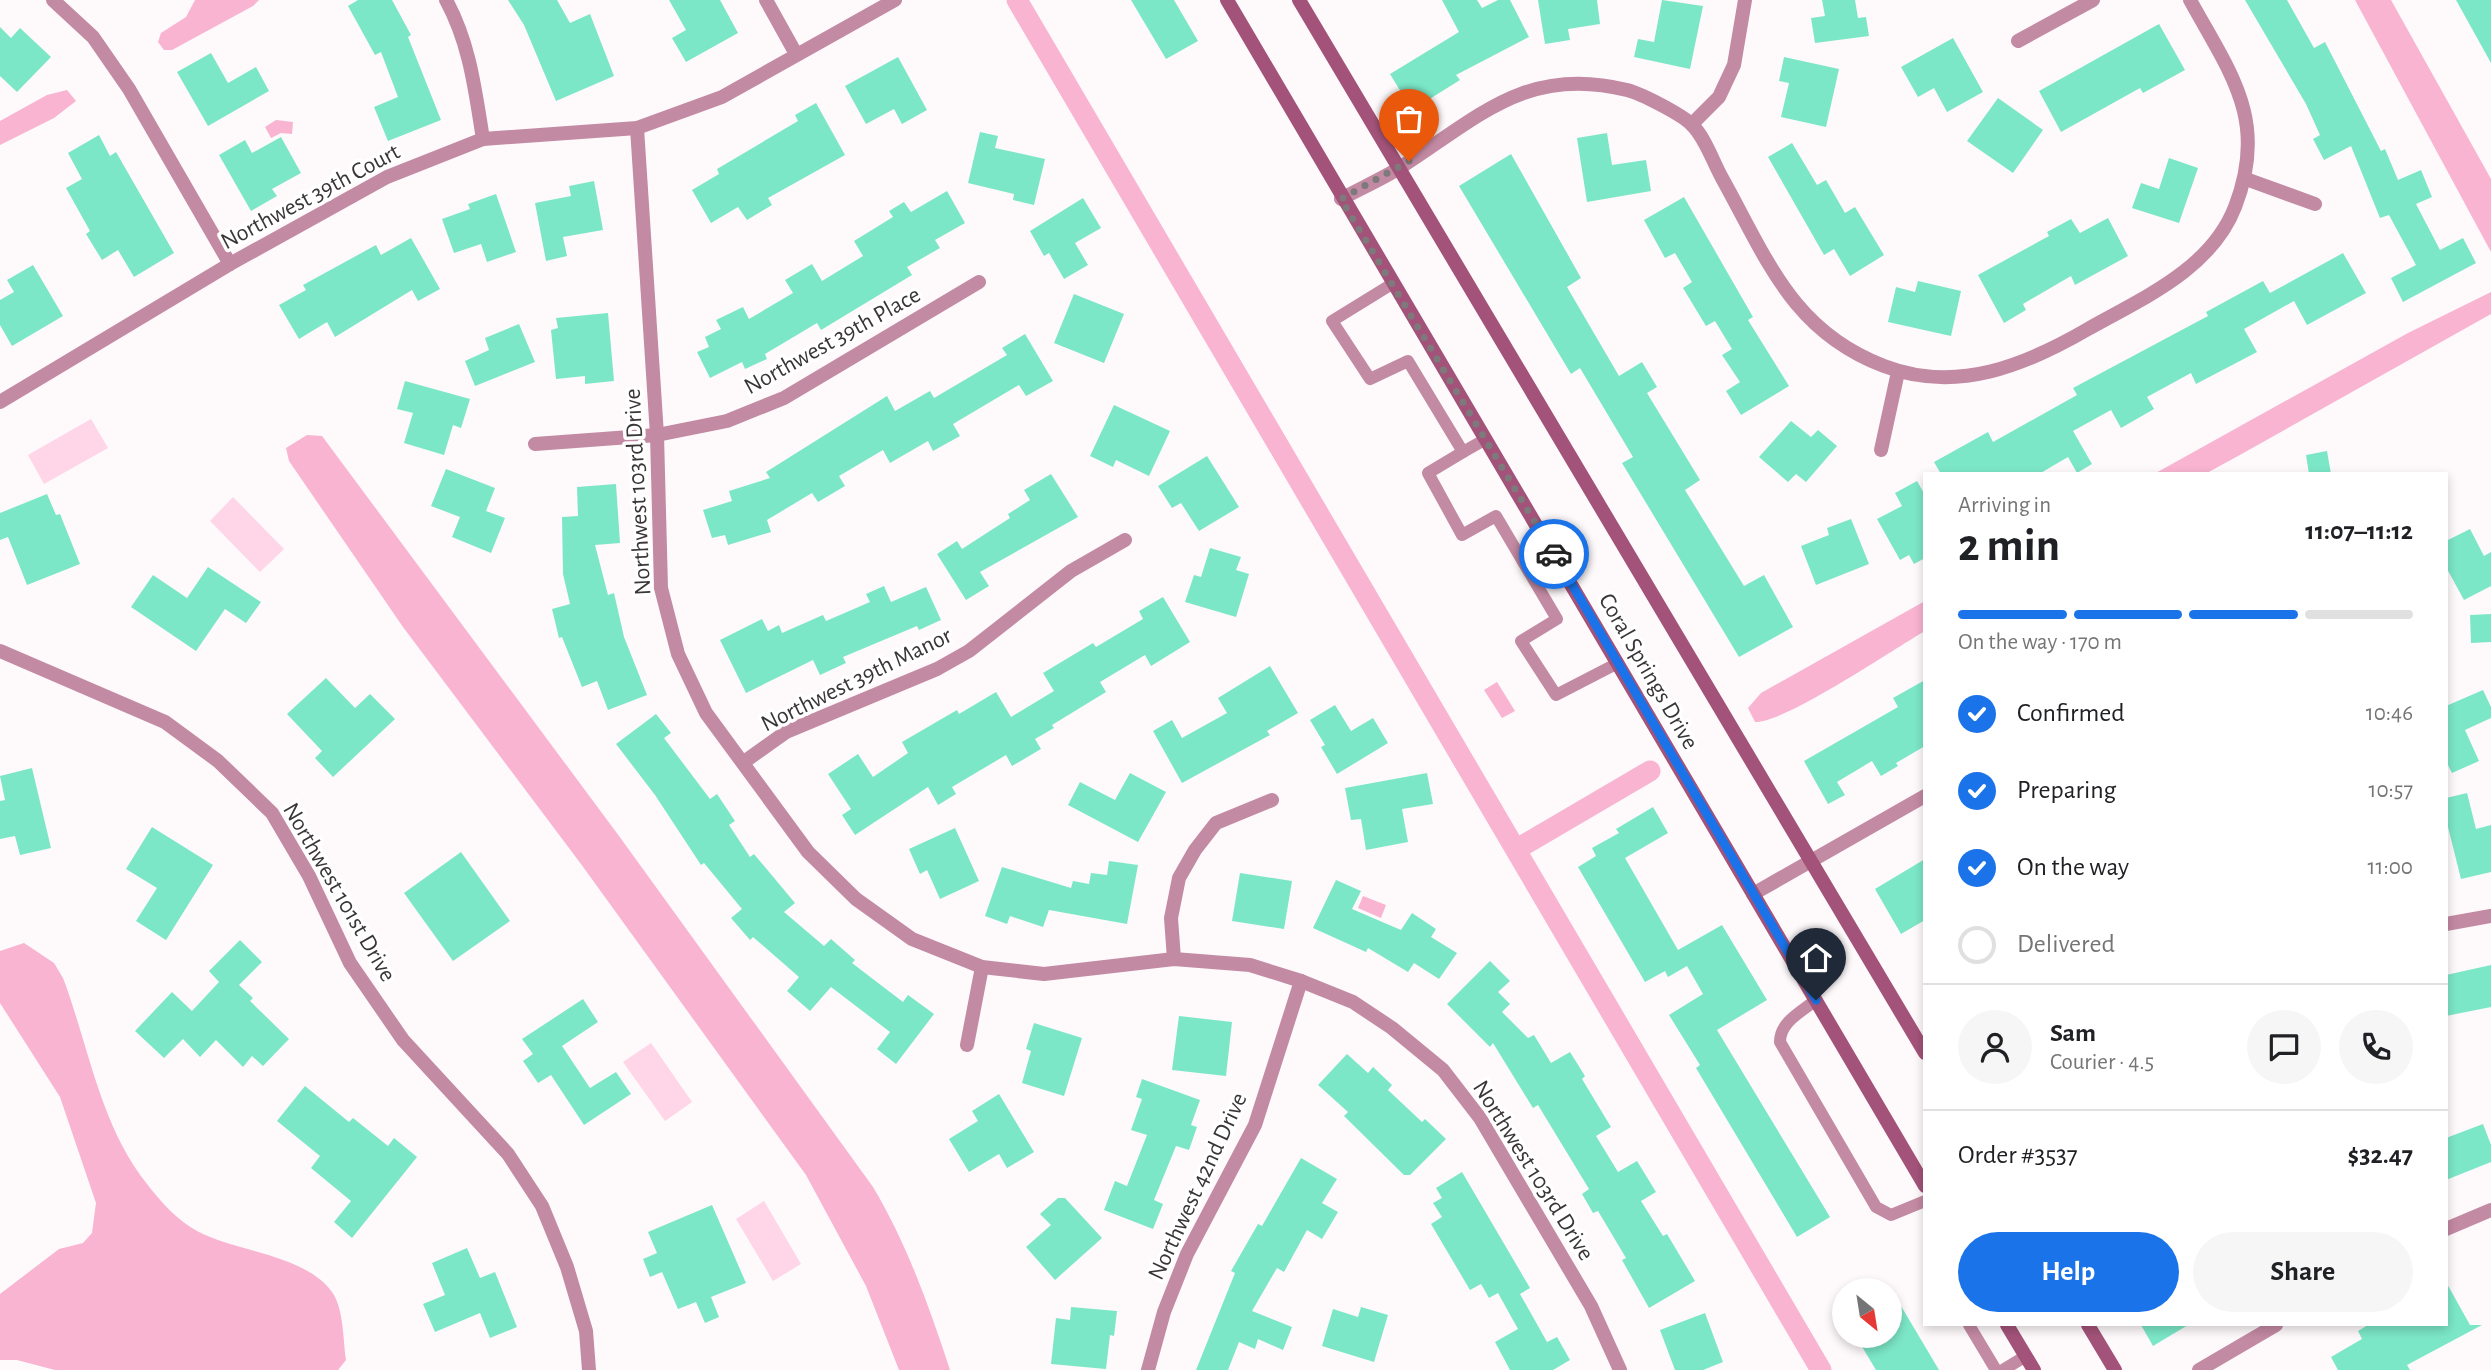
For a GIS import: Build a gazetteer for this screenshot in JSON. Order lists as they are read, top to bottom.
{
  "streets": {
    "main road": ["Coral Springs Drive"],
    "street": [
      "Northwest 39th Court",
      "Northwest 39th Place",
      "Northwest 103rd Drive",
      "Northwest 39th Manor",
      "Northwest 101st Drive",
      "Northwest 42nd Drive"
    ]
  },
  "crossings": [
    ["Northwest 39th Court", "Northwest 103rd Drive"],
    ["Northwest 39th Place", "Northwest 103rd Drive"],
    ["Northwest 103rd Drive", "Northwest 39th Manor"],
    ["Northwest 103rd Drive", "Northwest 42nd Drive"]
  ],
  "north": "bottom right",
  "page": {
    "heading": ["2 min", "Arriving in", "11:07–11:12"],
    "panel": [
      "Sam",
      "Courier · 4.5",
      "Order #3537",
      "$32.47"
    ],
    "bar": "On the way · 170 m",
    "list": [
      ["Confirmed", "10:46"],
      ["Preparing", "10:57"],
      ["On the way", "11:00"],
      "Delivered"
    ],
    "buttons": ["Help", "Share"]
  }
}
